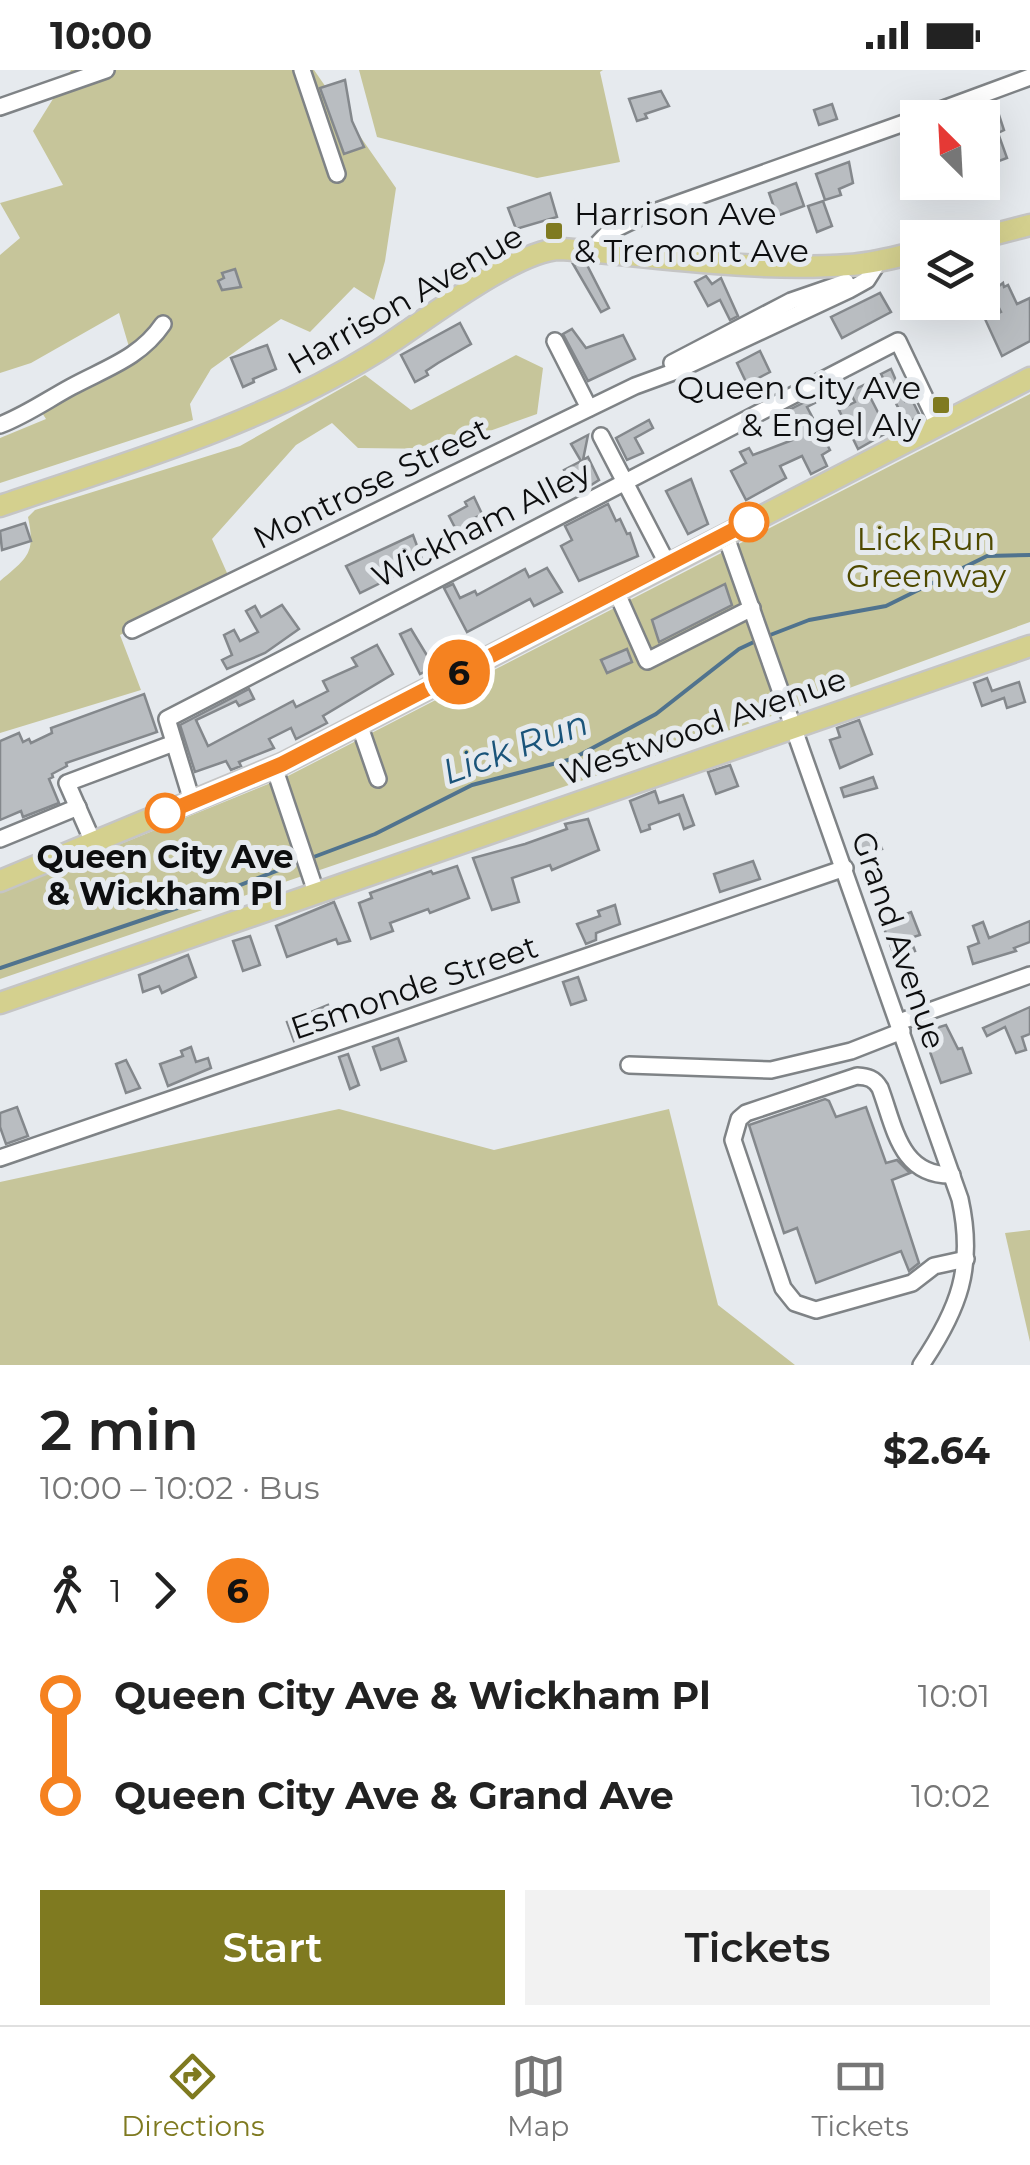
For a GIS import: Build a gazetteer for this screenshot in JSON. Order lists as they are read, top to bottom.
{
  "streets": {
    "main road": ["Harrison Avenue", "Westwood Avenue"],
    "street": [
      "Montrose Street",
      "Wickham Alley",
      "Grand Avenue",
      "Esmonde Street"
    ]
  },
  "crossings": [
    ["Harrison Avenue", "Montrose Street"],
    ["Westwood Avenue", "Grand Avenue"],
    ["Grand Avenue", "Esmonde Street"]
  ],
  "water": ["Lick Run"],
  "parks": ["Lick Run Greenway"],
  "places": {
    "transit": ["Harrison Ave & Tremont Ave", "Queen City Ave & Engel Aly"],
    "other": ["Queen City Ave & Wickham Pl"]
  },
  "lines": ["bus line 6"],
  "north": "top left",
  "page": {
    "status": "10:00",
    "on_map": "6",
    "heading": ["2 min", "10:00 – 10:02 · Bus", "$2.64"],
    "legs": ["1", "6"],
    "list": [
      {
        "name": "Queen City Ave & Wickham Pl",
        "value": "10:01"
      },
      {
        "name": "Queen City Ave & Grand Ave",
        "value": "10:02"
      }
    ],
    "buttons": ["Start", "Tickets"],
    "tabs": ["Directions", "Map", "Tickets"]
  }
}
